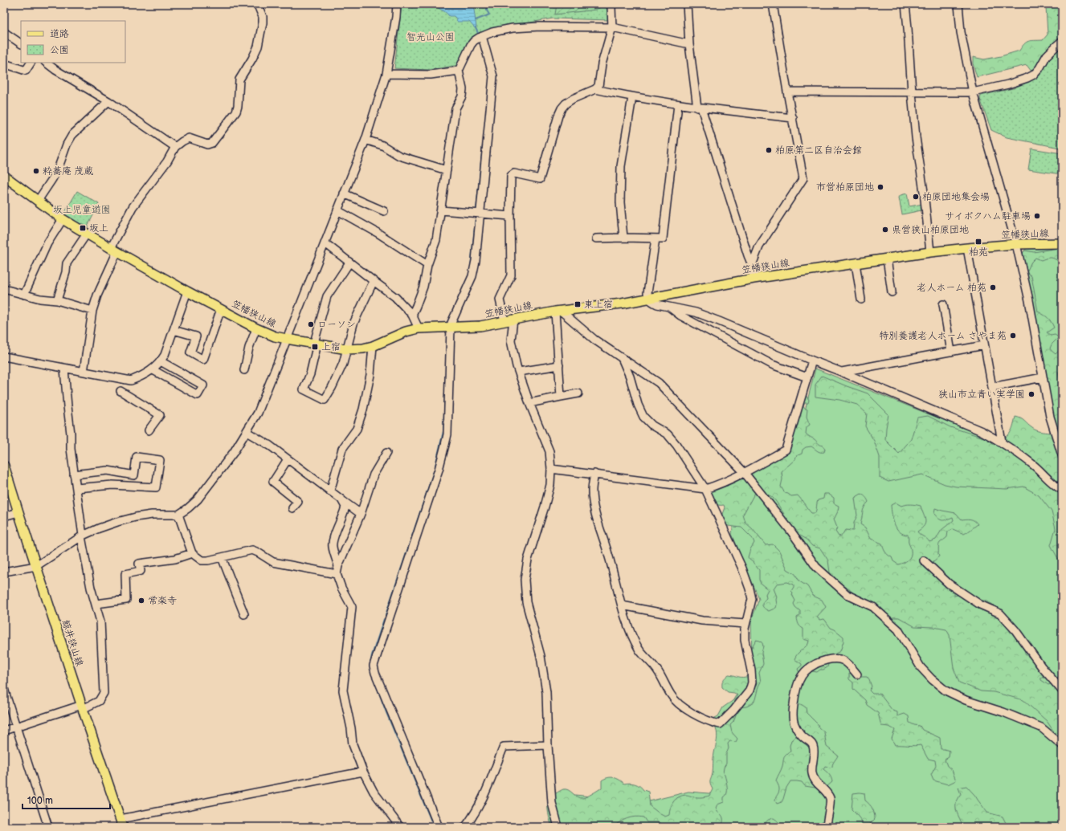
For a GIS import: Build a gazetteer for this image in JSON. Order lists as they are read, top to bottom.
{
  "streets": {
    "main road": ["笠幡狭山線", "鯨井狭山線"]
  },
  "parks": ["智光山公園", "坂上児童遊園"],
  "places": {
    "other": [
      "柏原第二区自治会館",
      "粋蕎庵 茂蔵",
      "市営柏原団地",
      "柏原団地集会場",
      "サイボクハム駐車場",
      "県営狭山柏原団地",
      "老人ホーム 柏苑",
      "ローソン",
      "特別養護老人ホーム さやま苑",
      "狭山市立青い実学園",
      "常楽寺"
    ],
    "transit": [
      "坂上",
      "柏苑",
      "東上宿",
      "上宿"
    ]
  },
  "legend": ["道路", "公園"],
  "scale_bar": "100 m"
}
